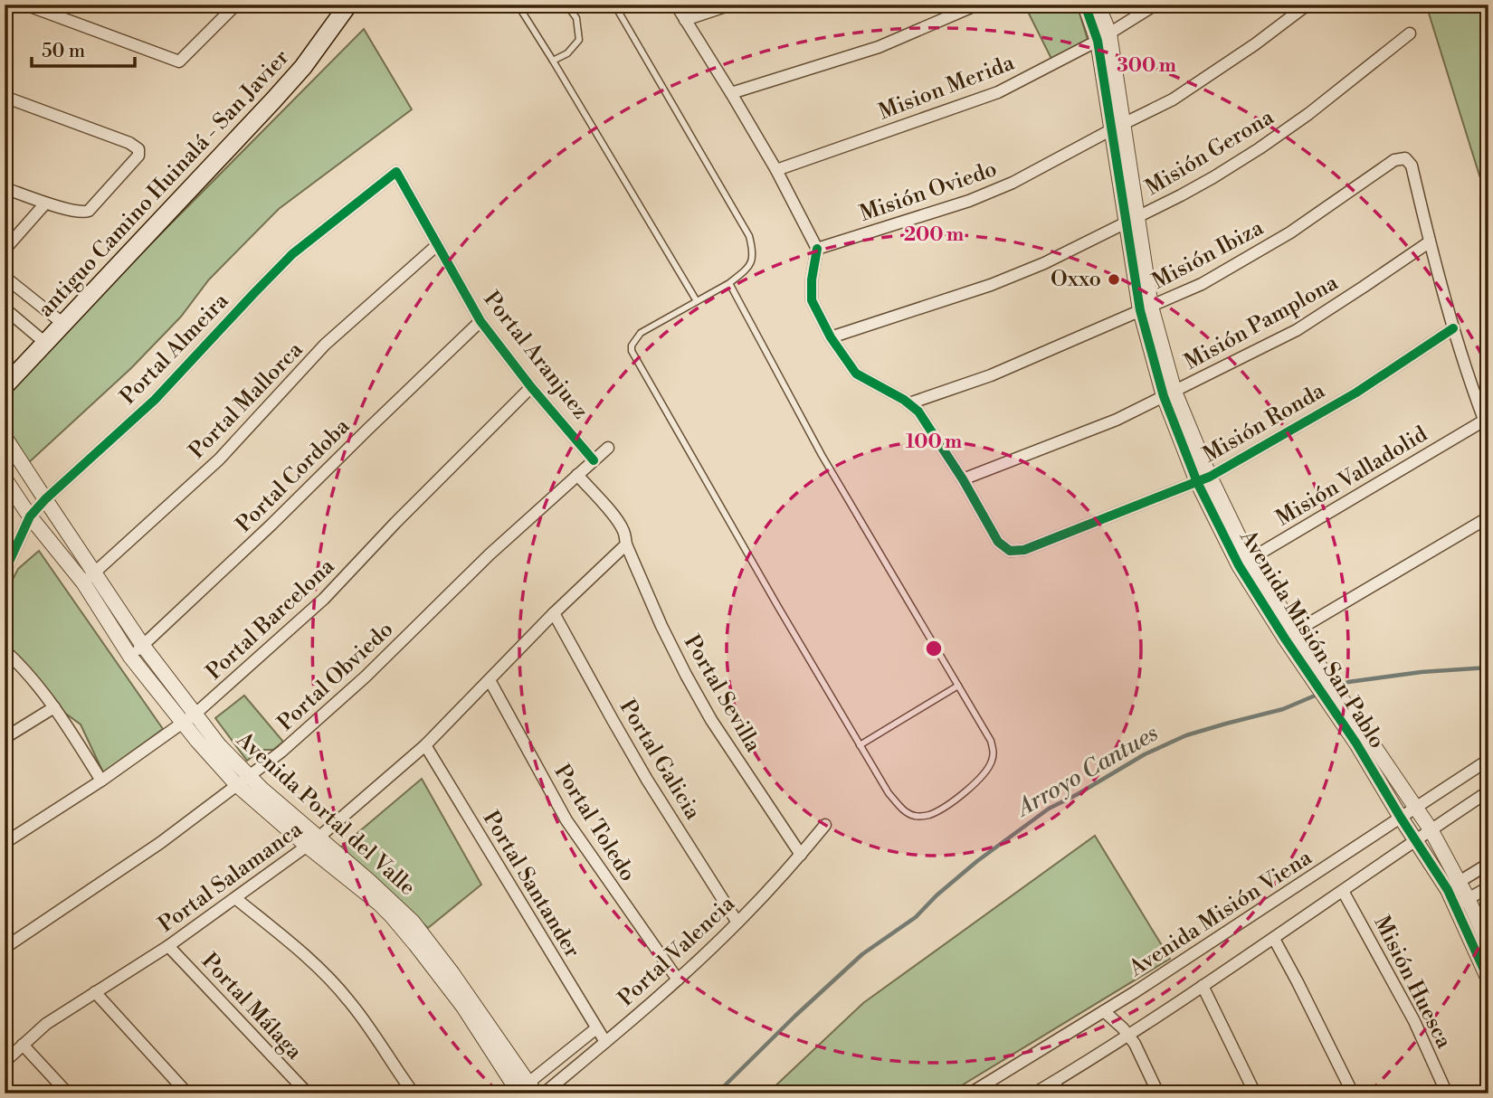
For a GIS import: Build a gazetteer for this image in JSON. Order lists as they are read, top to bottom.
{
  "streets": {
    "main road": ["antiguo Camino Huinalá - San Javier"],
    "street": [
      "Mision Merida",
      "Misión Gerona",
      "Misión Oviedo",
      "Misión Ibiza",
      "Misión Pamplona",
      "Portal Almeira",
      "Portal Aranjuez",
      "Portal Mallorca",
      "Misión Ronda",
      "Portal Cordoba",
      "Misión Valladolid",
      "Portal Barcelona",
      "Avenida Misión San Pablo",
      "Portal Obviedo",
      "Portal Sevilla",
      "Portal Galicia",
      "Avenida Portal del Valle",
      "Portal Toledo",
      "Portal Salamanca",
      "Portal Santander",
      "Avenida Misión Viena",
      "Portal Valencia",
      "Misión Huesca",
      "Portal Málaga"
    ]
  },
  "crossings": [
    ["Mision Merida", "Avenida Misión San Pablo"],
    ["Misión Gerona", "Avenida Misión San Pablo"],
    ["Misión Oviedo", "Avenida Misión San Pablo"],
    ["Misión Ibiza", "Misión Pamplona"],
    ["Misión Ibiza", "Avenida Misión San Pablo"],
    ["Misión Pamplona", "Misión Ronda"],
    ["Misión Pamplona", "Avenida Misión San Pablo"],
    ["Portal Almeira", "Portal Aranjuez"],
    ["Portal Almeira", "Avenida Portal del Valle"],
    ["Portal Aranjuez", "Portal Mallorca"],
    ["Portal Aranjuez", "Portal Cordoba"],
    ["Portal Aranjuez", "Portal Barcelona"],
    ["Portal Aranjuez", "Portal Obviedo"],
    ["Portal Mallorca", "Avenida Portal del Valle"],
    ["Misión Ronda", "Avenida Misión San Pablo"],
    ["Portal Cordoba", "Avenida Portal del Valle"],
    ["Misión Valladolid", "Avenida Misión San Pablo"],
    ["Portal Barcelona", "Avenida Portal del Valle"],
    ["Avenida Misión San Pablo", "Avenida Misión Viena"],
    ["Portal Obviedo", "Portal Sevilla"],
    ["Portal Obviedo", "Avenida Portal del Valle"],
    ["Portal Sevilla", "Portal Salamanca"],
    ["Portal Sevilla", "Portal Valencia"],
    ["Portal Galicia", "Portal Salamanca"],
    ["Portal Galicia", "Portal Valencia"],
    ["Avenida Portal del Valle", "Portal Salamanca"],
    ["Portal Toledo", "Portal Salamanca"],
    ["Portal Toledo", "Portal Valencia"],
    ["Portal Salamanca", "Portal Santander"],
    ["Portal Salamanca", "Portal Málaga"],
    ["Portal Santander", "Portal Valencia"]
  ],
  "water": ["Arroyo Cantues"],
  "places": ["Oxxo"],
  "scale_bar": "50 m",
  "rings": ["300 m", "200 m", "100 m"]
}
